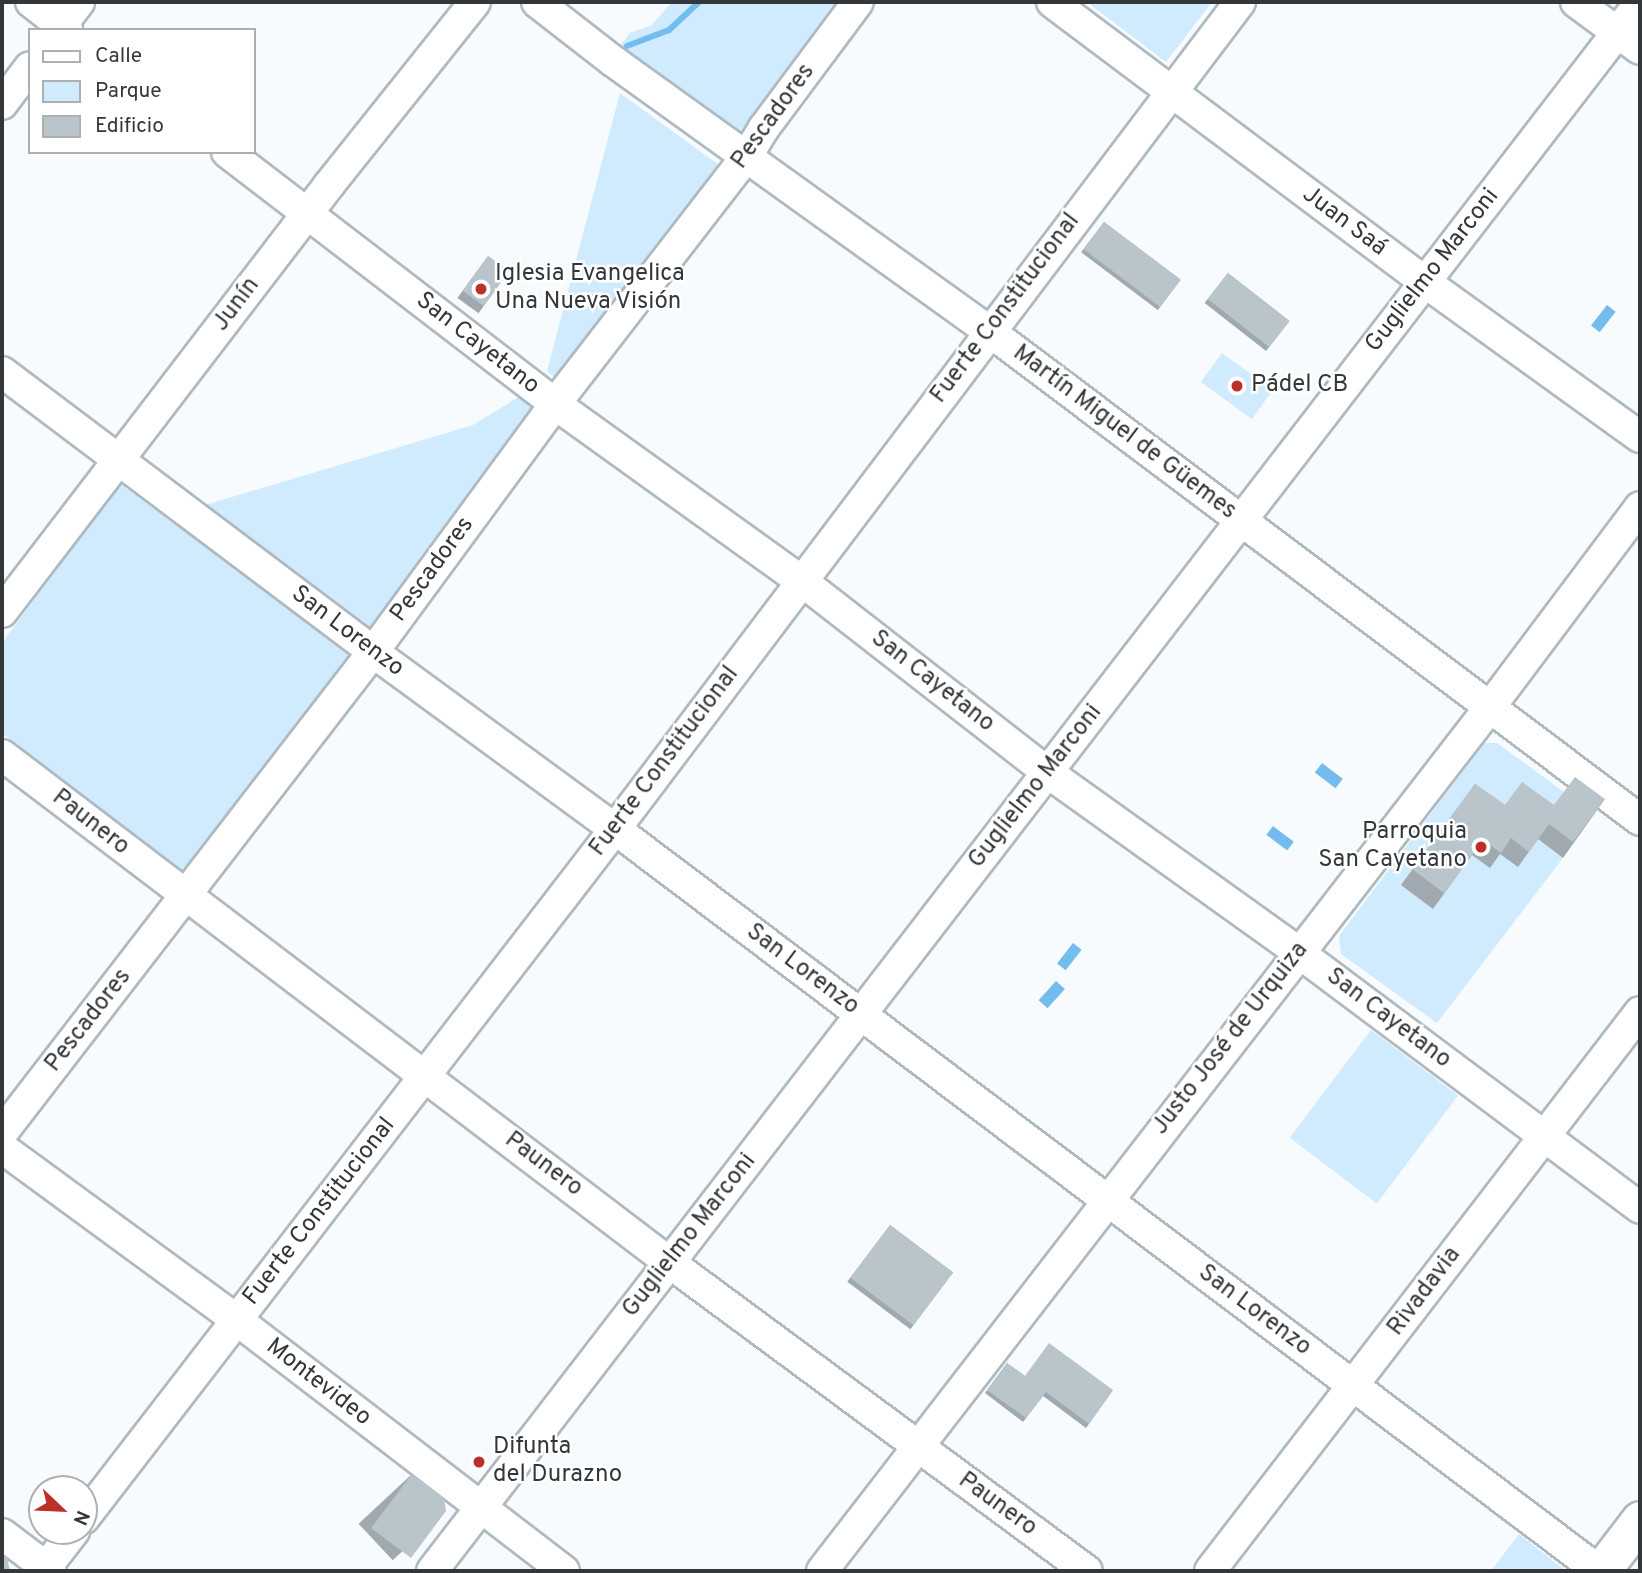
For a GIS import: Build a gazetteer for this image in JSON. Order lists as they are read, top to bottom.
{
  "streets": {
    "street": [
      "Pescadores",
      "Juan Saá",
      "Guglielmo Marconi",
      "Junín",
      "Fuerte Constitucional",
      "San Cayetano",
      "Martín Miguel de Güemes",
      "San Lorenzo",
      "Paunero",
      "Justo José de Urquiza",
      "Rivadavia",
      "Montevideo"
    ]
  },
  "crossings": [
    ["Pescadores", "San Cayetano"],
    ["Pescadores", "Martín Miguel de Güemes"],
    ["Pescadores", "San Lorenzo"],
    ["Pescadores", "Paunero"],
    ["Juan Saá", "Guglielmo Marconi"],
    ["Juan Saá", "Fuerte Constitucional"],
    ["Guglielmo Marconi", "San Cayetano"],
    ["Guglielmo Marconi", "Martín Miguel de Güemes"],
    ["Guglielmo Marconi", "San Lorenzo"],
    ["Guglielmo Marconi", "Paunero"],
    ["Guglielmo Marconi", "Montevideo"],
    ["Junín", "San Cayetano"],
    ["Junín", "San Lorenzo"],
    ["Fuerte Constitucional", "San Cayetano"],
    ["Fuerte Constitucional", "Martín Miguel de Güemes"],
    ["Fuerte Constitucional", "San Lorenzo"],
    ["Fuerte Constitucional", "Paunero"],
    ["Fuerte Constitucional", "Montevideo"],
    ["San Cayetano", "Justo José de Urquiza"],
    ["San Cayetano", "Rivadavia"],
    ["Martín Miguel de Güemes", "Justo José de Urquiza"],
    ["San Lorenzo", "Justo José de Urquiza"],
    ["San Lorenzo", "Rivadavia"],
    ["Paunero", "Justo José de Urquiza"]
  ],
  "places": [
    "Iglesia Evangelica Una Nueva Visión",
    "Pádel CB",
    "Parroquia San Cayetano",
    "Difunta del Durazno"
  ],
  "legend": ["Calle", "Parque", "Edificio"],
  "north": "bottom right"
}
